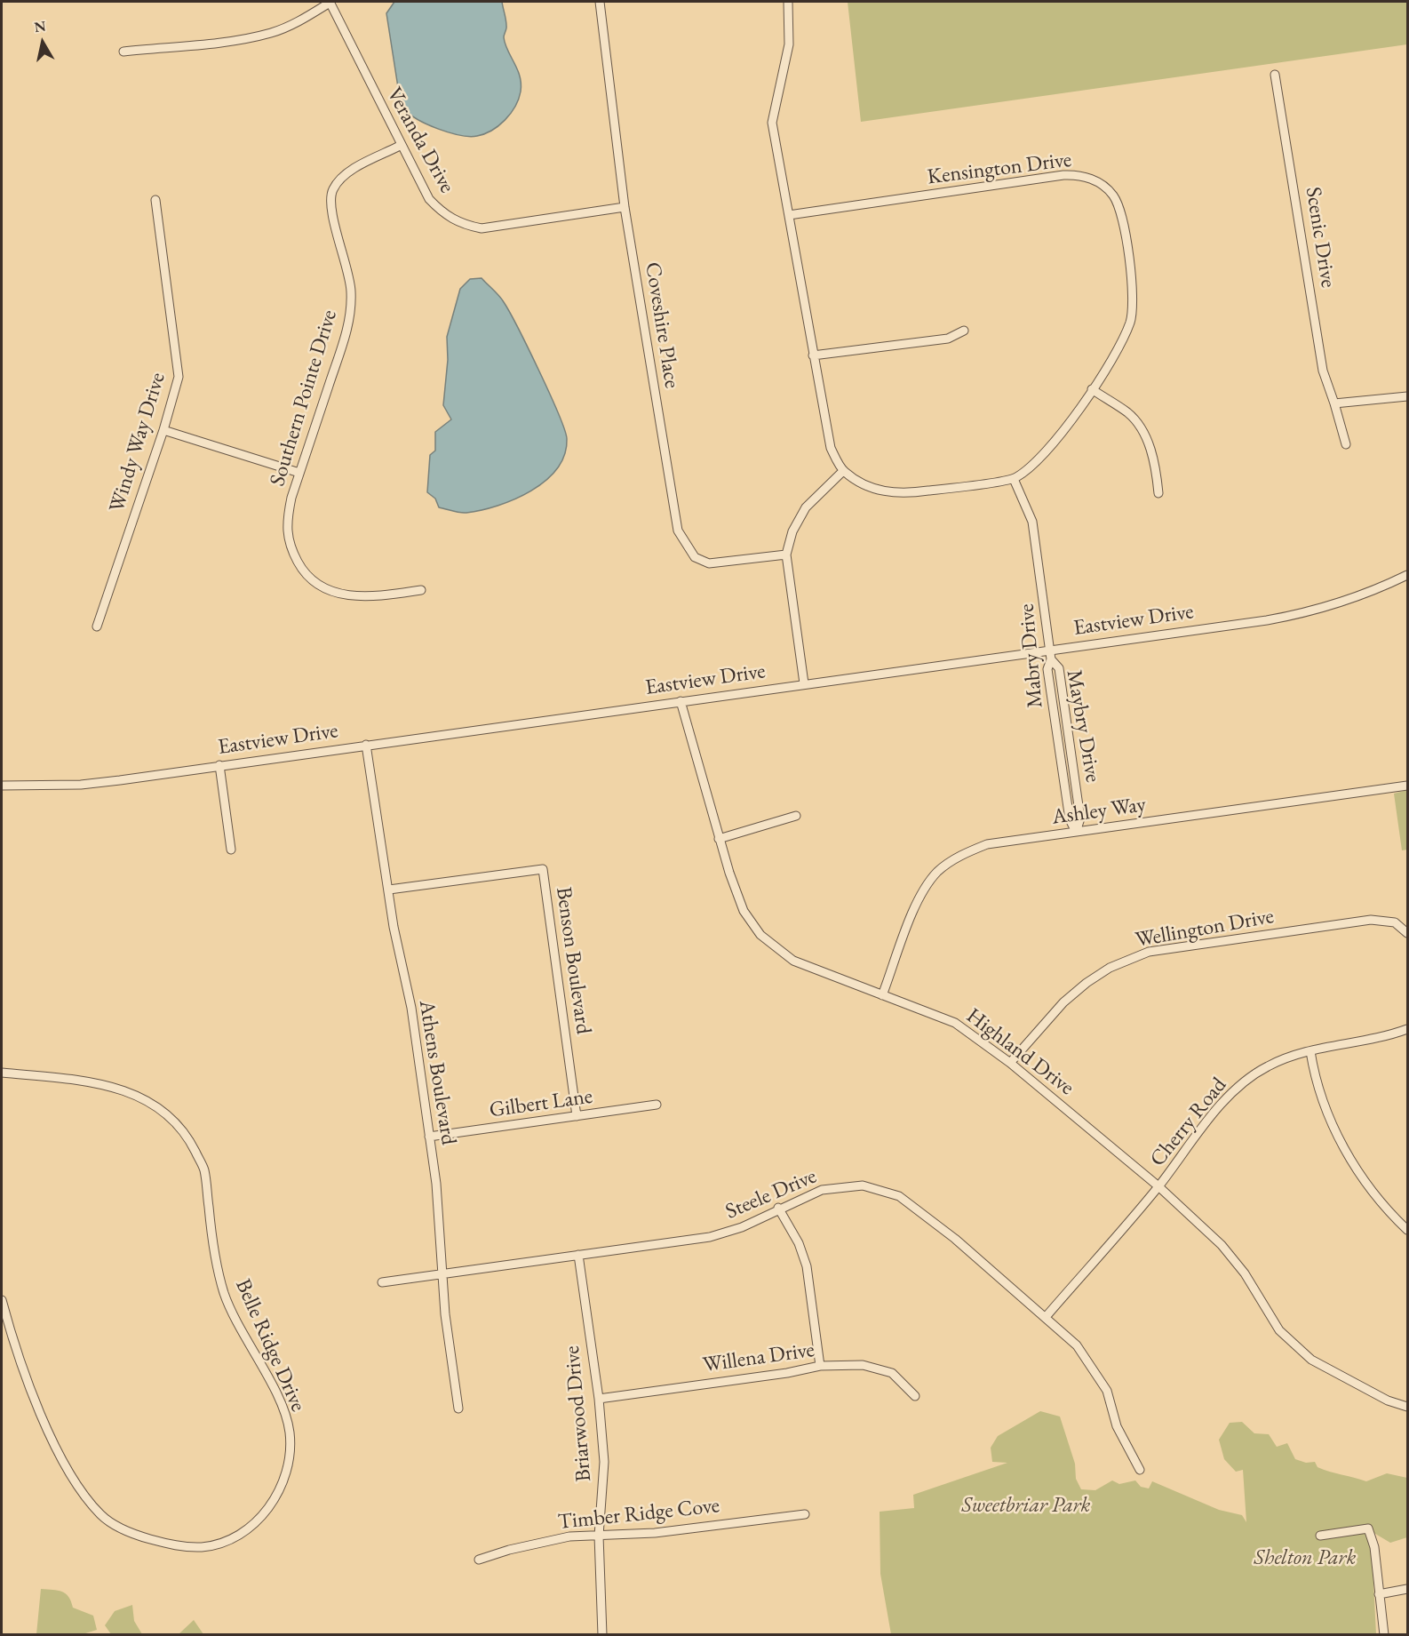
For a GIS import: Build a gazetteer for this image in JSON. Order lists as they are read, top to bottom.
{
  "streets": {
    "street": [
      "Veranda Drive",
      "Kensington Drive",
      "Scenic Drive",
      "Coveshire Place",
      "Southern Pointe Drive",
      "Windy Way Drive",
      "Eastview Drive",
      "Mabry Drive",
      "Maybry Drive",
      "Ashley Way",
      "Wellington Drive",
      "Benson Boulevard",
      "Highland Drive",
      "Athens Boulevard",
      "Gilbert Lane",
      "Cherry Road",
      "Steele Drive",
      "Belle Ridge Drive",
      "Willena Drive",
      "Briarwood Drive",
      "Timber Ridge Cove"
    ]
  },
  "crossings": [
    ["Veranda Drive", "Coveshire Place"],
    ["Veranda Drive", "Southern Pointe Drive"],
    ["Kensington Drive", "Mabry Drive"],
    ["Eastview Drive", "Mabry Drive"],
    ["Eastview Drive", "Highland Drive"],
    ["Eastview Drive", "Athens Boulevard"],
    ["Mabry Drive", "Maybry Drive"],
    ["Maybry Drive", "Ashley Way"],
    ["Ashley Way", "Highland Drive"],
    ["Wellington Drive", "Highland Drive"],
    ["Benson Boulevard", "Athens Boulevard"],
    ["Benson Boulevard", "Gilbert Lane"],
    ["Highland Drive", "Cherry Road"],
    ["Athens Boulevard", "Gilbert Lane"],
    ["Athens Boulevard", "Steele Drive"],
    ["Cherry Road", "Steele Drive"],
    ["Steele Drive", "Briarwood Drive"],
    ["Willena Drive", "Briarwood Drive"],
    ["Briarwood Drive", "Timber Ridge Cove"]
  ],
  "parks": ["Sweetbriar Park", "Shelton Park"],
  "north": "top"
}
